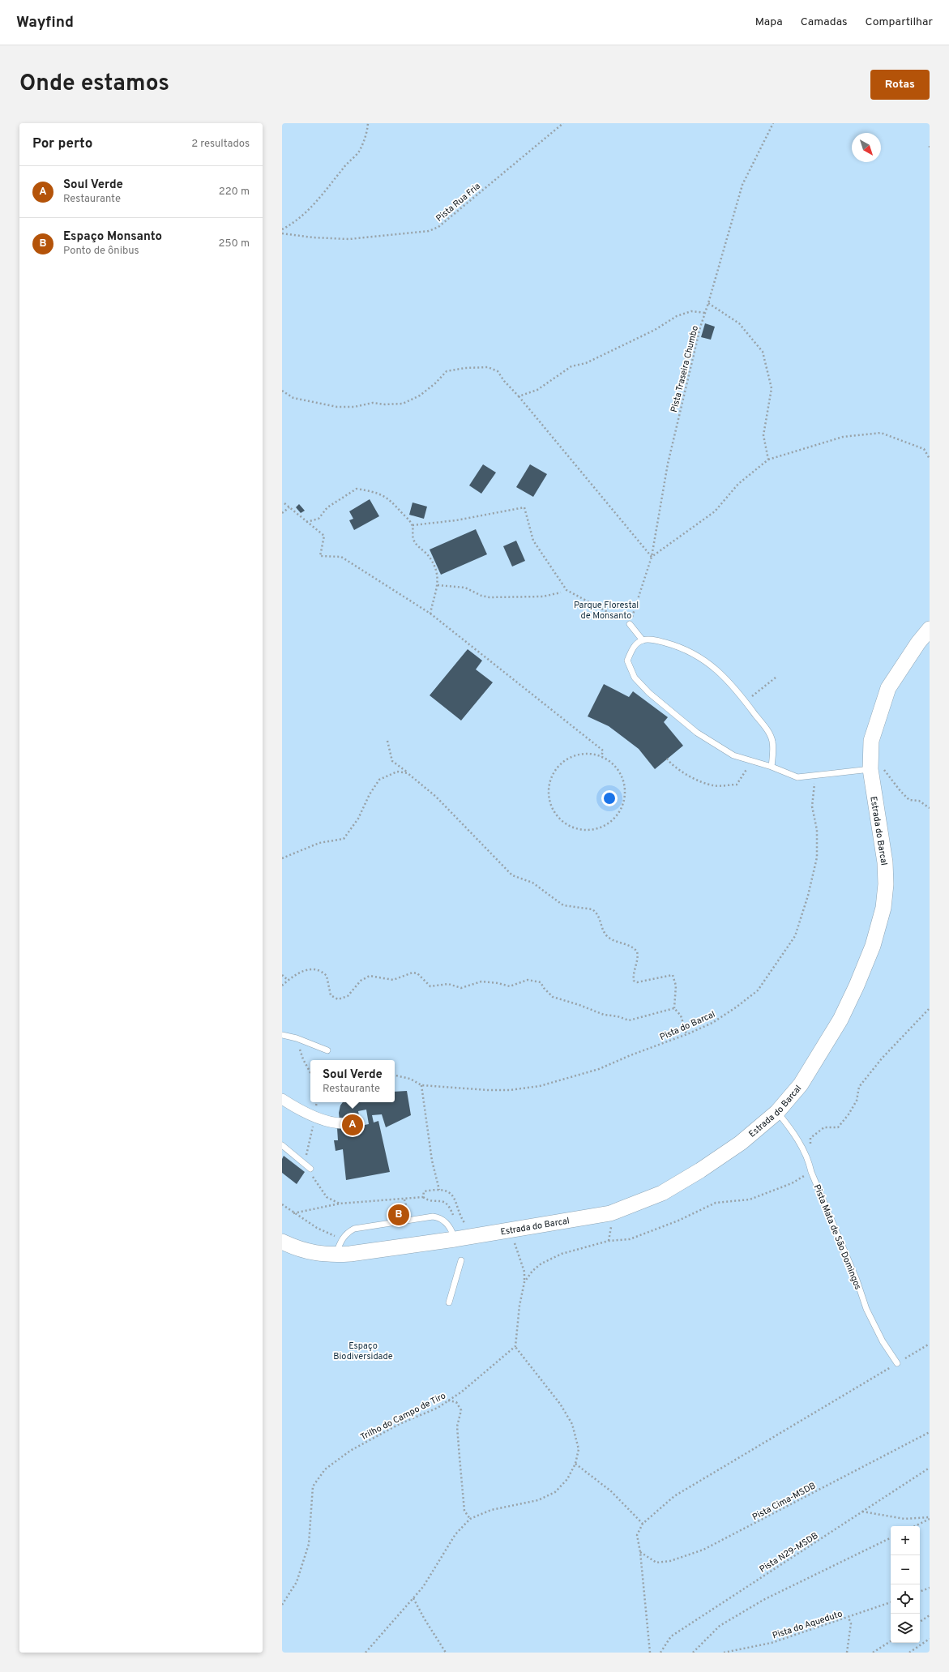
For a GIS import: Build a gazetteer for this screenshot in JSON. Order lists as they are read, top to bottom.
{
  "streets": {
    "street": ["Estrada do Barcal"],
    "lane": ["Pista Mata de São Domingos"],
    "path": [
      "Pista Rua Fria",
      "Pista Traseira Chumbo",
      "Pista do Barcal",
      "Trilho do Campo de Tiro",
      "Pista Cima-MSDB",
      "Pista N29-MSDB",
      "Pista do Aqueduto"
    ]
  },
  "crossings": [
    ["Estrada do Barcal", "Pista Mata de São Domingos"]
  ],
  "parks": ["Parque Florestal de Monsanto", "Espaço Biodiversidade"],
  "north": "bottom right",
  "page": {
    "header": "Wayfind",
    "nav": ["Mapa", "Camadas", "Compartilhar"],
    "title": "Onde estamos",
    "buttons": "Rotas",
    "heading": ["Por perto", "2 resultados"],
    "list": [
      {
        "mark": "A",
        "name": "Soul Verde",
        "note": "Restaurante",
        "value": "220 m"
      },
      {
        "mark": "B",
        "name": "Espaço Monsanto",
        "note": "Ponto de ônibus",
        "value": "250 m"
      }
    ],
    "popup": ["Soul Verde", "Restaurante"],
    "pins": ["A", "B"],
    "map_buttons": ["+", "−"]
  }
}
